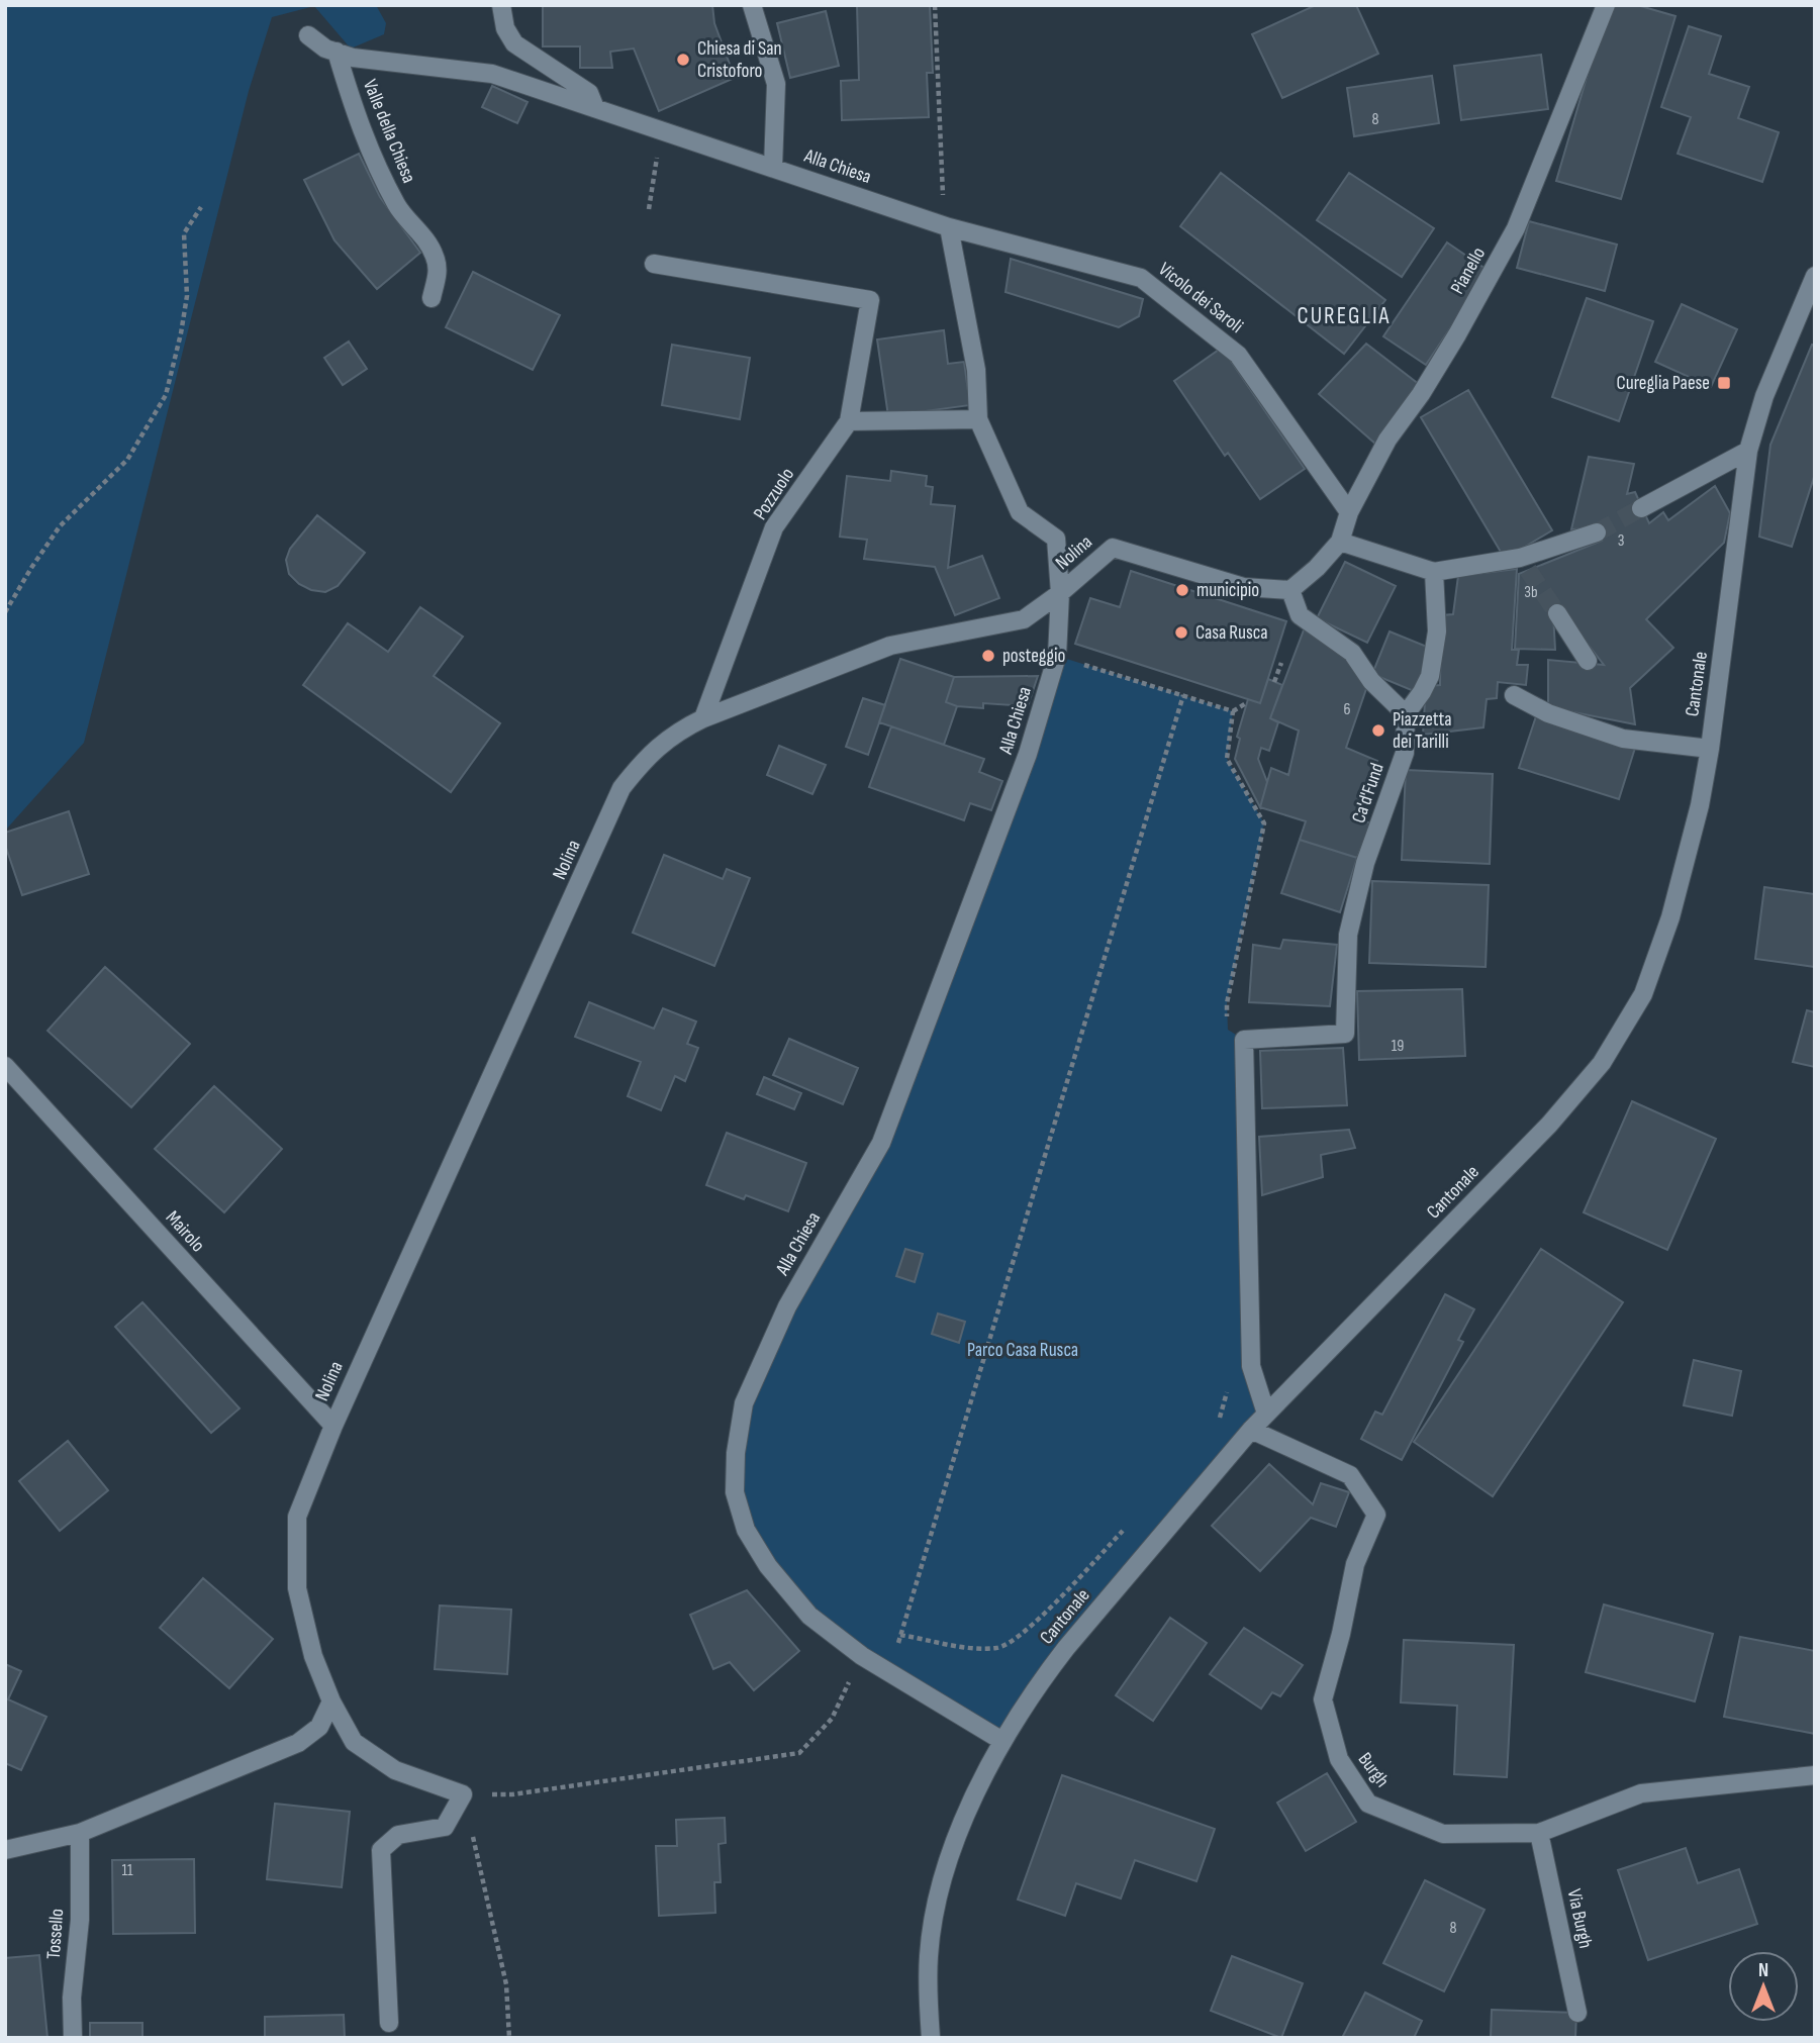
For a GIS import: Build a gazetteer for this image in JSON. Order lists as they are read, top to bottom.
{
  "streets": {
    "street": [
      "Valle della Chiesa",
      "Alla Chiesa",
      "Pianello",
      "Vicolo dei Saroli",
      "Pozzuolo",
      "Nolina",
      "Cantonale",
      "Ca'd'Fund",
      "Mairolo",
      "Burgh",
      "Via Burgh",
      "Tossello"
    ]
  },
  "crossings": [
    ["Valle della Chiesa", "Alla Chiesa"],
    ["Alla Chiesa", "Vicolo dei Saroli"],
    ["Alla Chiesa", "Nolina"],
    ["Alla Chiesa", "Cantonale"],
    ["Pianello", "Vicolo dei Saroli"],
    ["Pozzuolo", "Nolina"],
    ["Nolina", "Mairolo"],
    ["Cantonale", "Burgh"],
    ["Burgh", "Via Burgh"]
  ],
  "districts": ["CUREGLIA"],
  "parks": ["Parco Casa Rusca"],
  "places": {
    "other": [
      "Chiesa di San Cristoforo",
      "municipio",
      "Casa Rusca",
      "posteggio",
      "Piazzetta dei Tarilli"
    ],
    "transit": ["Cureglia Paese"]
  },
  "house_numbers": [
    "8",
    "3",
    "3b",
    "6",
    "19",
    "11",
    "8"
  ],
  "north": "top"
}
